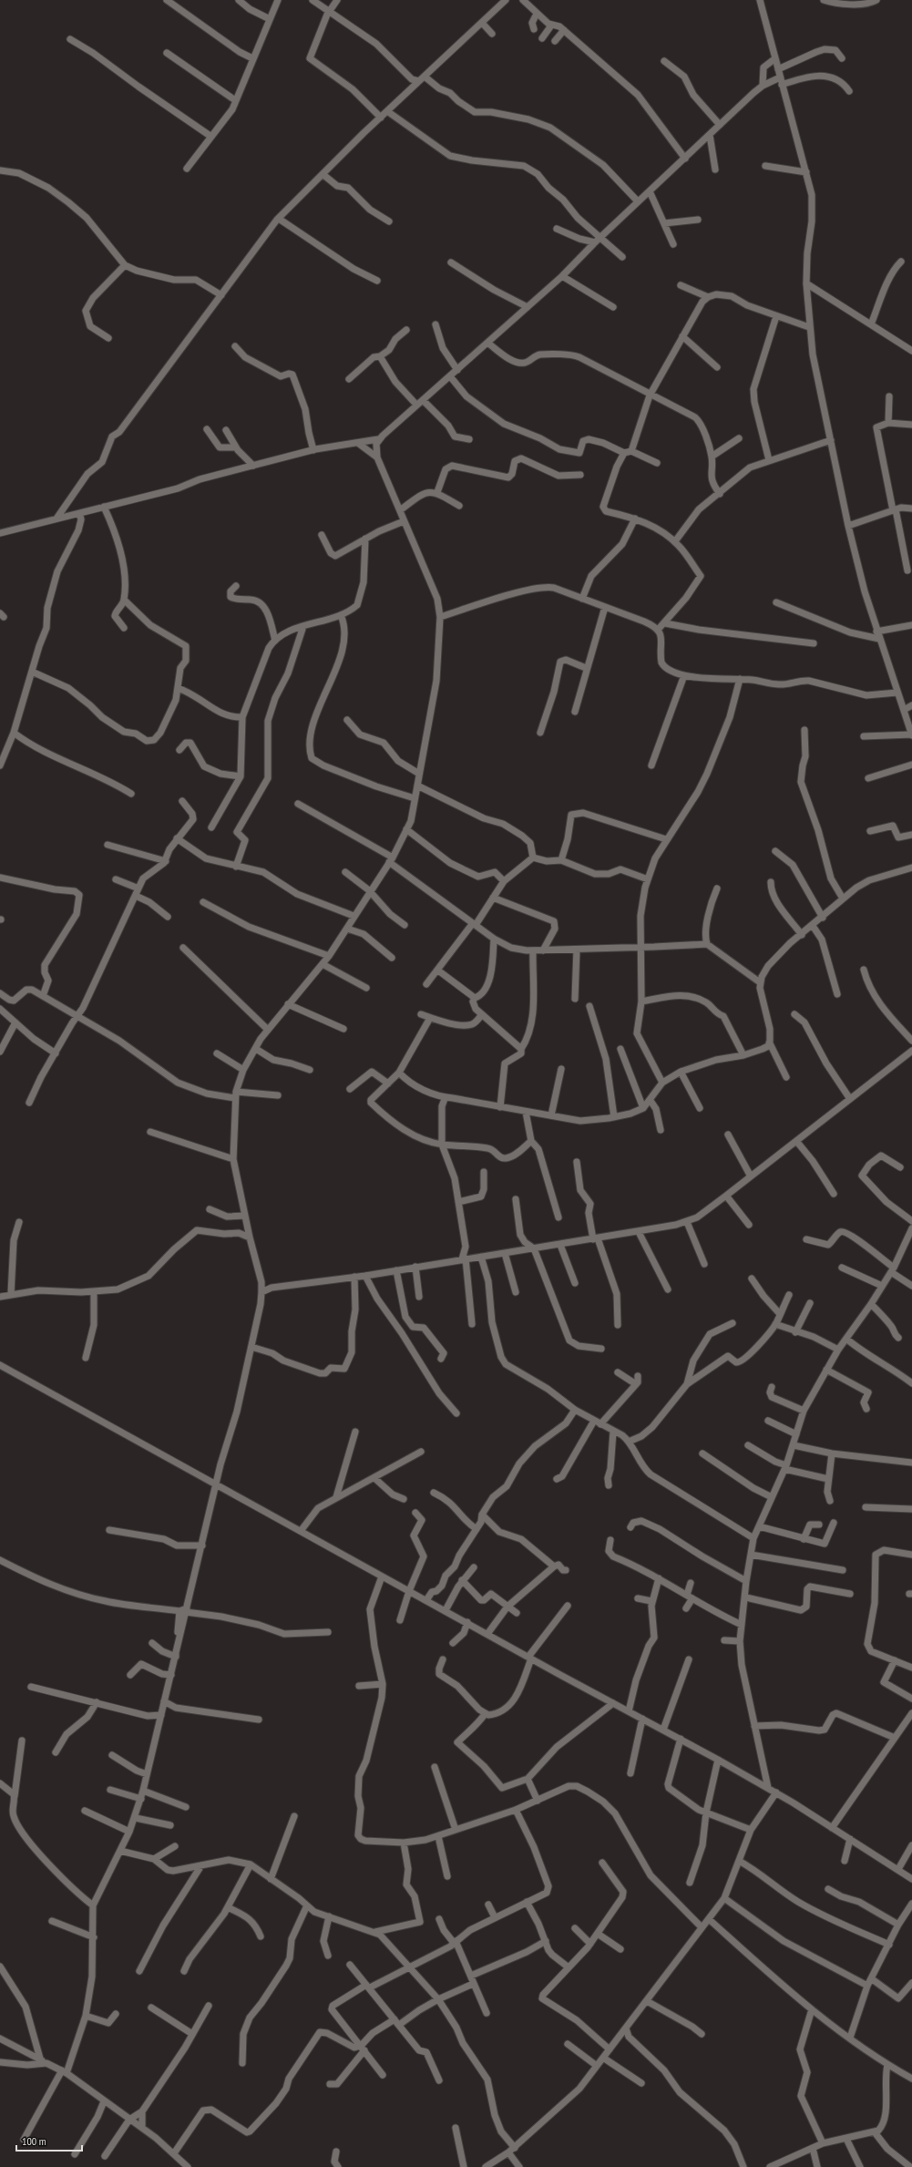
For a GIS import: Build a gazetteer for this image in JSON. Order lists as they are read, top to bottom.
{
  "scale_bar": "100 m"
}
